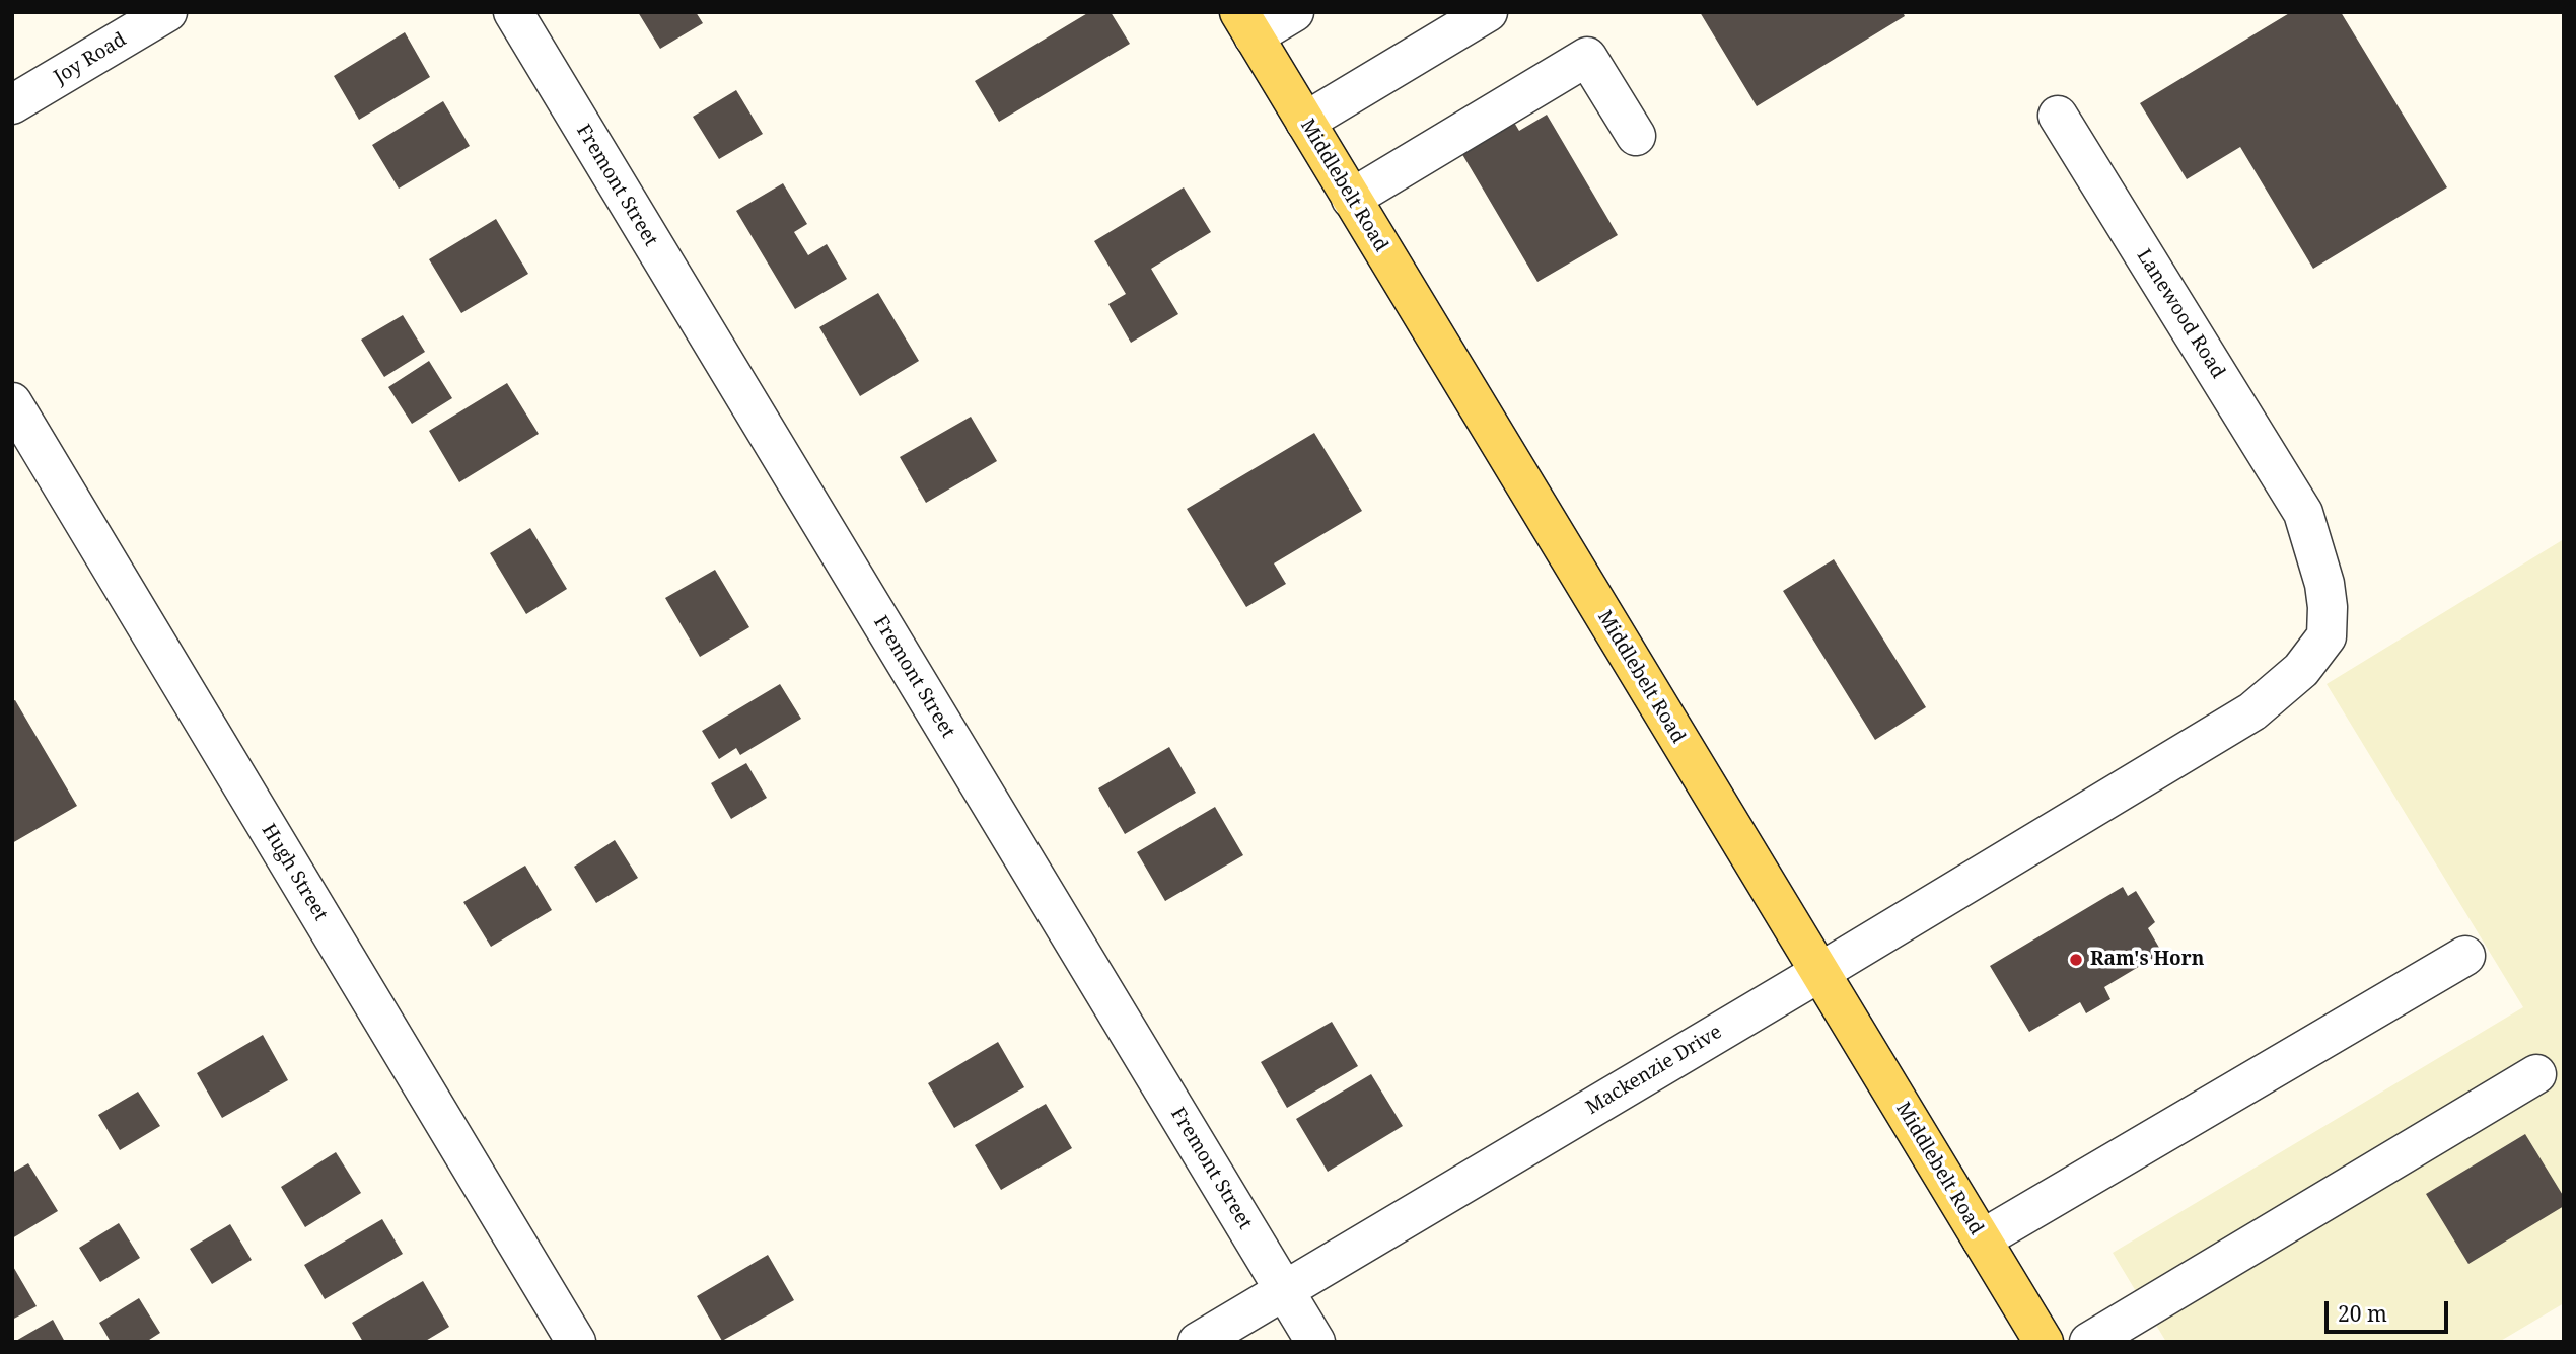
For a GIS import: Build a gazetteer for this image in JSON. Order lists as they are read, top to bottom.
{
  "streets": {
    "main road": ["Middlebelt Road"],
    "street": [
      "Joy Road",
      "Fremont Street",
      "Lanewood Road",
      "Hugh Street",
      "Mackenzie Drive"
    ]
  },
  "crossings": [
    ["Fremont Street", "Mackenzie Drive"],
    ["Middlebelt Road", "Mackenzie Drive"],
    ["Lanewood Road", "Mackenzie Drive"]
  ],
  "places": ["Ram's Horn"],
  "scale_bar": "20 m"
}
